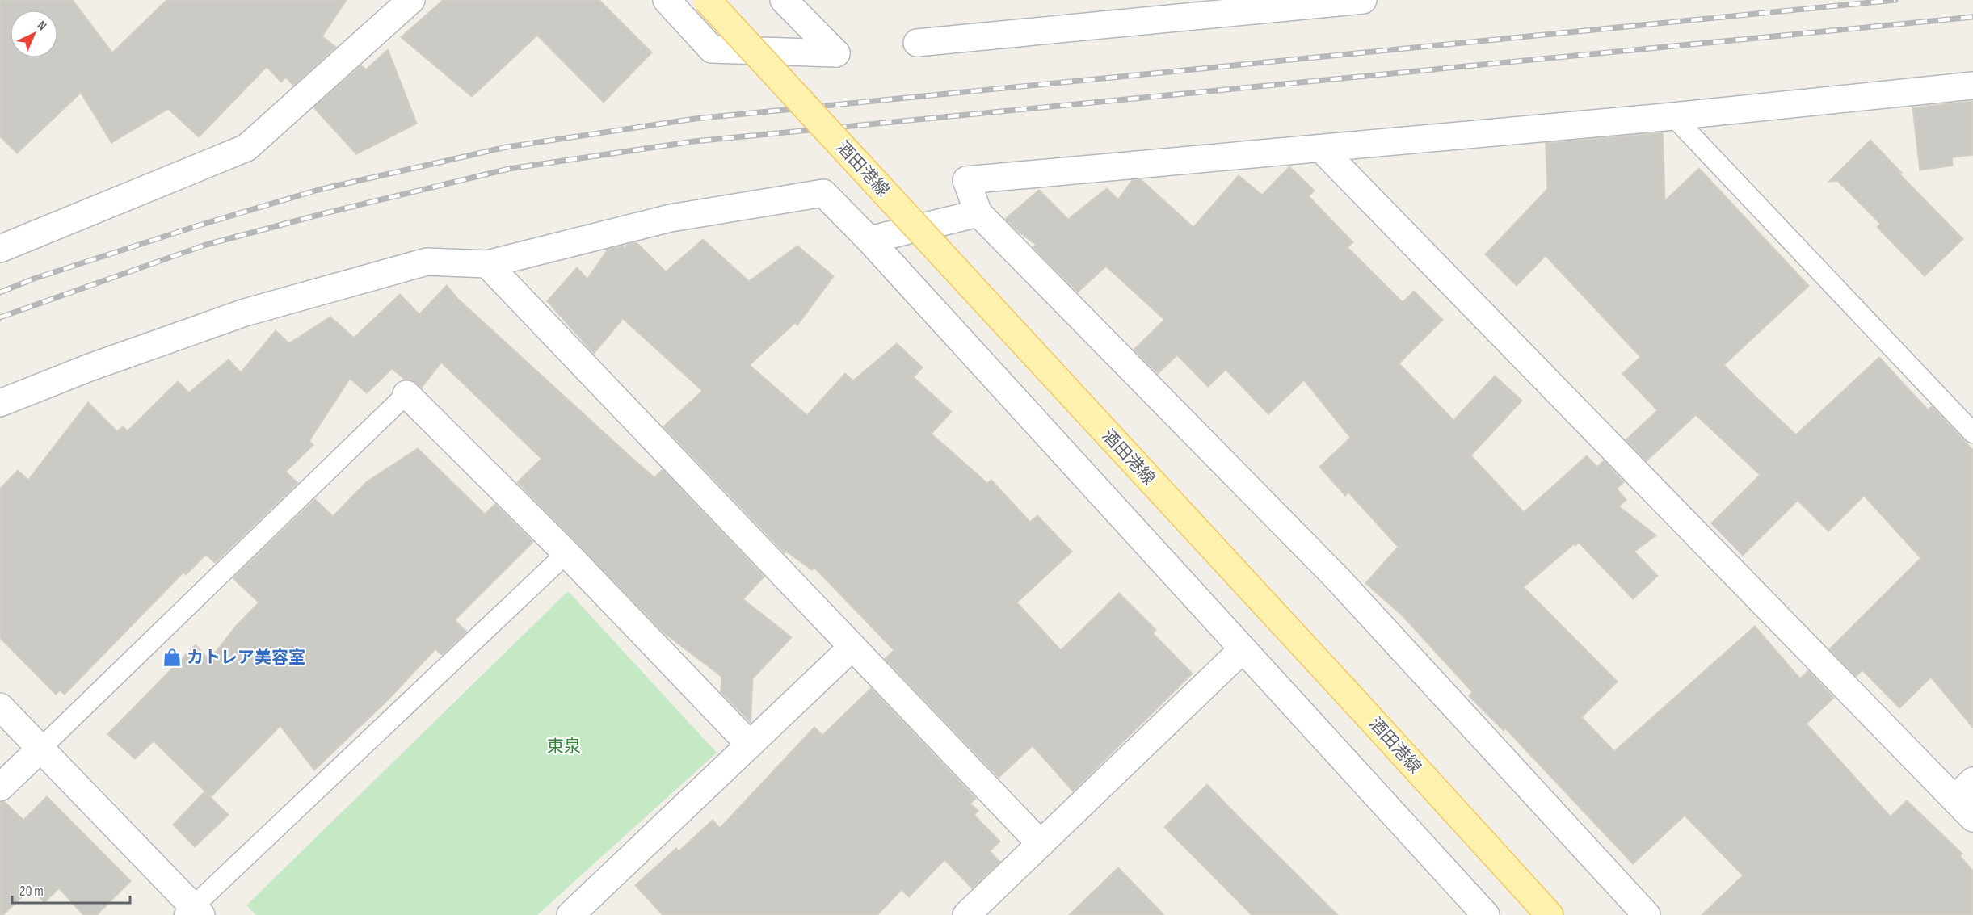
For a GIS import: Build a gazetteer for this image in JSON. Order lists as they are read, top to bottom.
{
  "streets": {
    "main road": ["酒田港線"]
  },
  "parks": ["東泉"],
  "places": {
    "shop": ["カトレア美容室"]
  },
  "scale_bar": "20 m",
  "north": "top right"
}
